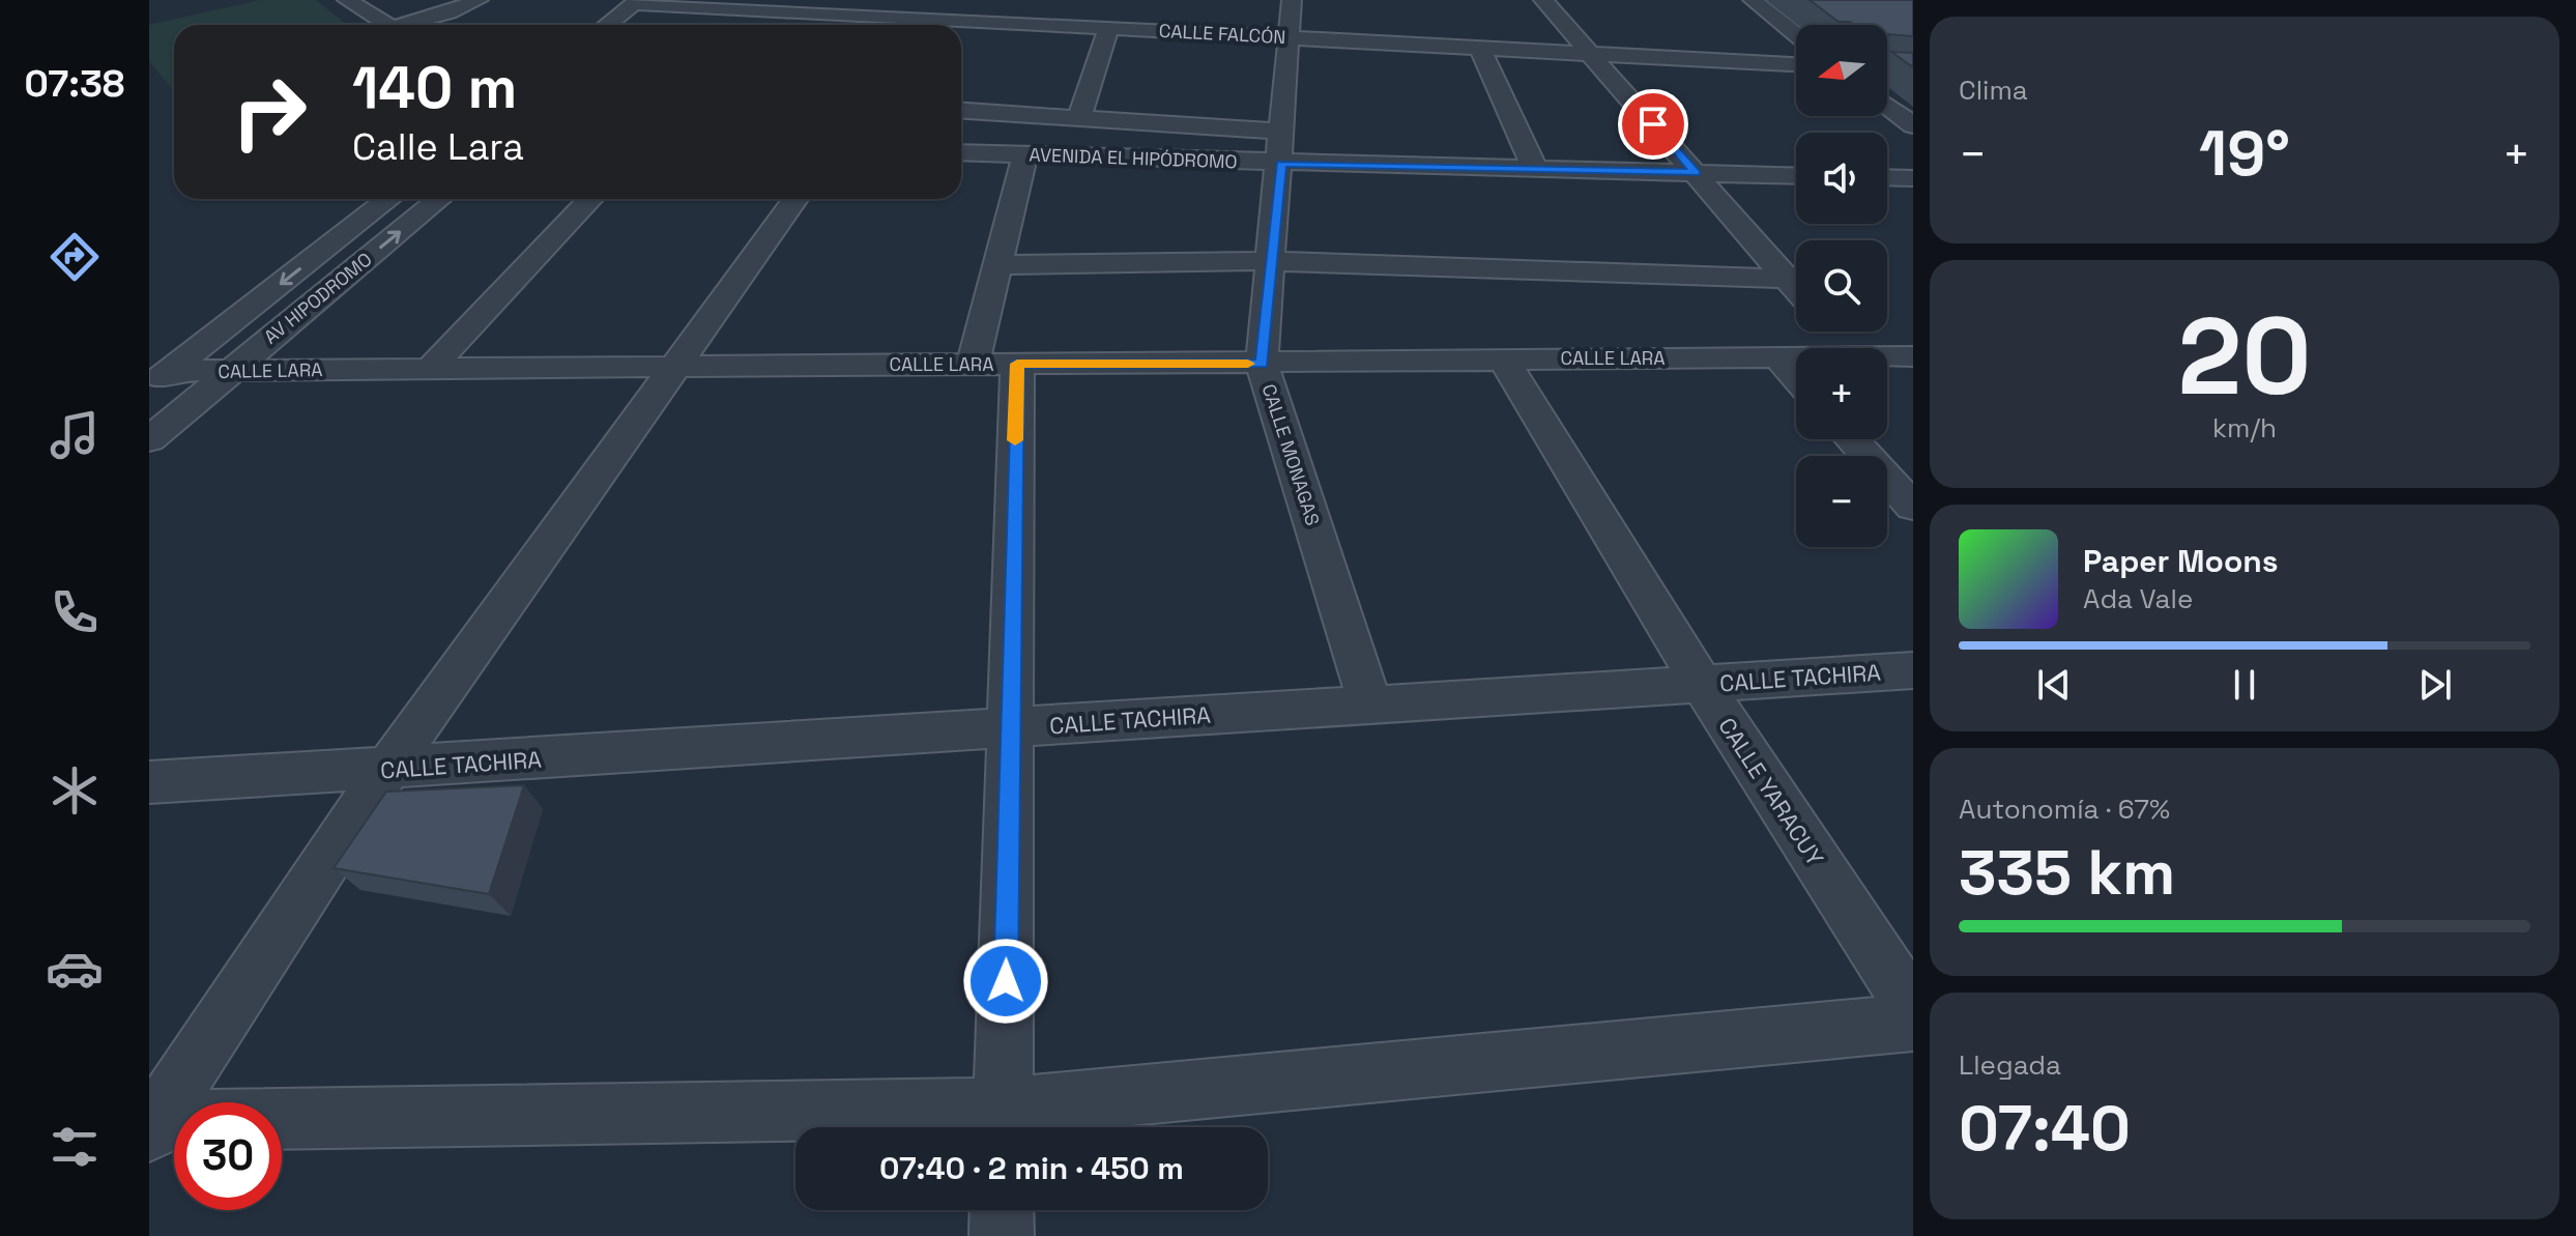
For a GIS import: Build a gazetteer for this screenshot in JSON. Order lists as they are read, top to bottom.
{
  "streets": {
    "street": [
      "CALLE FALCÓN",
      "AVENIDA EL HIPÓDROMO",
      "AV HIPODROMO",
      "CALLE LARA",
      "CALLE MONAGAS",
      "CALLE TACHIRA",
      "CALLE YARACUY"
    ]
  },
  "crossings": [
    ["CALLE FALCÓN", "CALLE MONAGAS"],
    ["AVENIDA EL HIPÓDROMO", "CALLE MONAGAS"],
    ["AV HIPODROMO", "CALLE LARA"],
    ["CALLE LARA", "CALLE MONAGAS"],
    ["CALLE LARA", "CALLE YARACUY"],
    ["CALLE MONAGAS", "CALLE TACHIRA"],
    ["CALLE TACHIRA", "CALLE YARACUY"]
  ],
  "north": "left",
  "page": {
    "tabs": "07:38",
    "tile": [
      "Clima",
      ["20", "km/h"],
      ["Autonomía · 67%", "335 km"],
      ["Llegada", "07:40"]
    ],
    "map_buttons": ["+", "−"],
    "turn": ["140 m", "Calle Lara"],
    "heat": ["−", "19°", "+"],
    "song": ["Paper Moons", "Ada Vale"],
    "limit": "30",
    "trip": "07:40 · 2 min · 450 m"
  }
}
